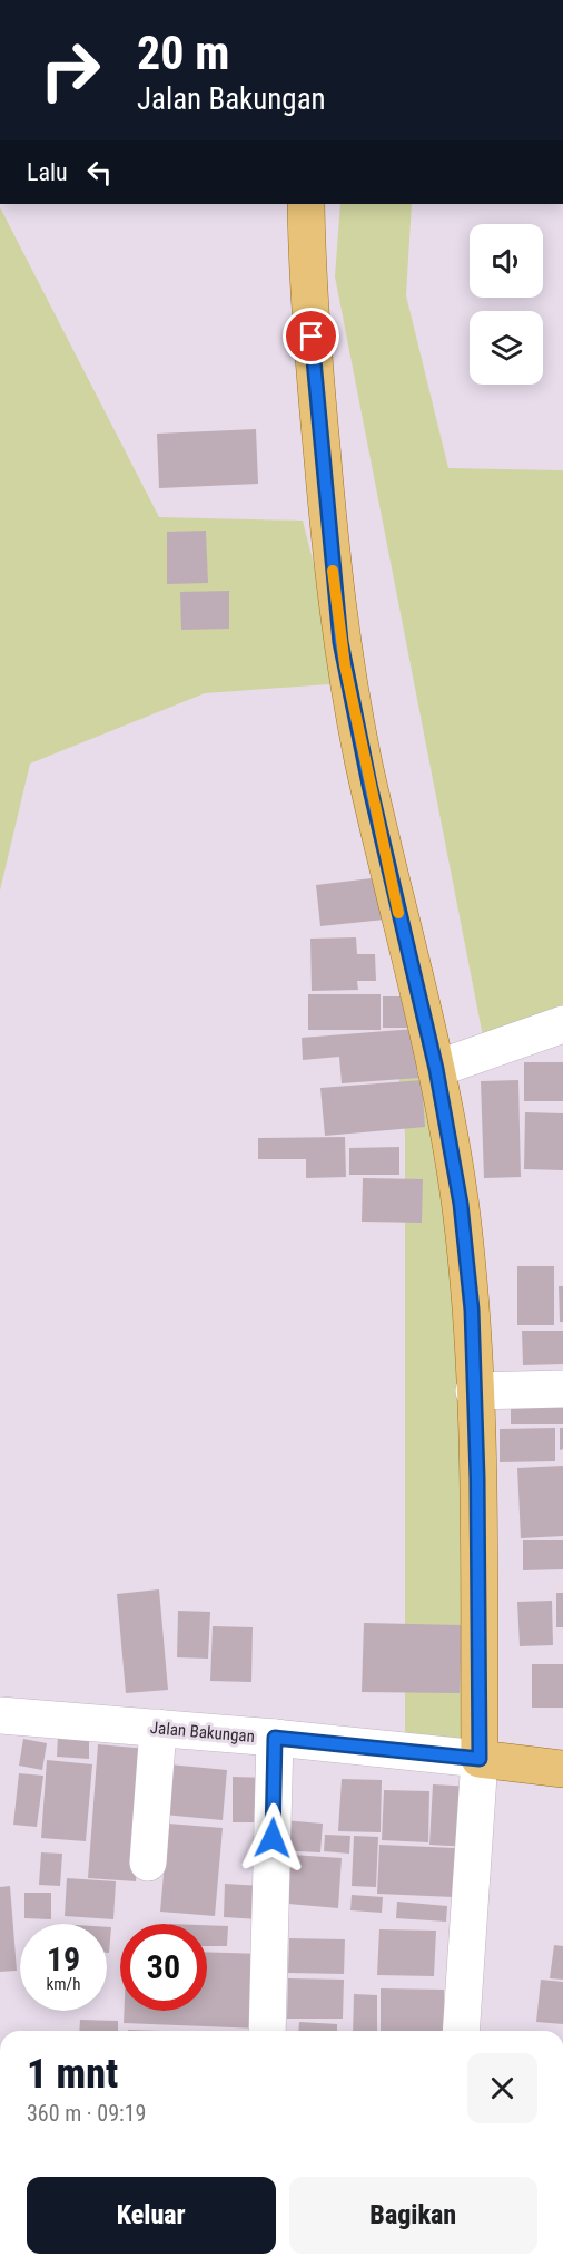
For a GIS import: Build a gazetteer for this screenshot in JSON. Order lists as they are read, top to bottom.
{
  "streets": {
    "main road": ["Jalan Bakungan"]
  },
  "page": {
    "turn": ["20 m", "Jalan Bakungan"],
    "then": "Lalu",
    "speed": "19 km/h",
    "limit": "30",
    "heading": ["1 mnt", "360 m · 09:19"],
    "buttons": ["Keluar", "Bagikan"]
  }
}
